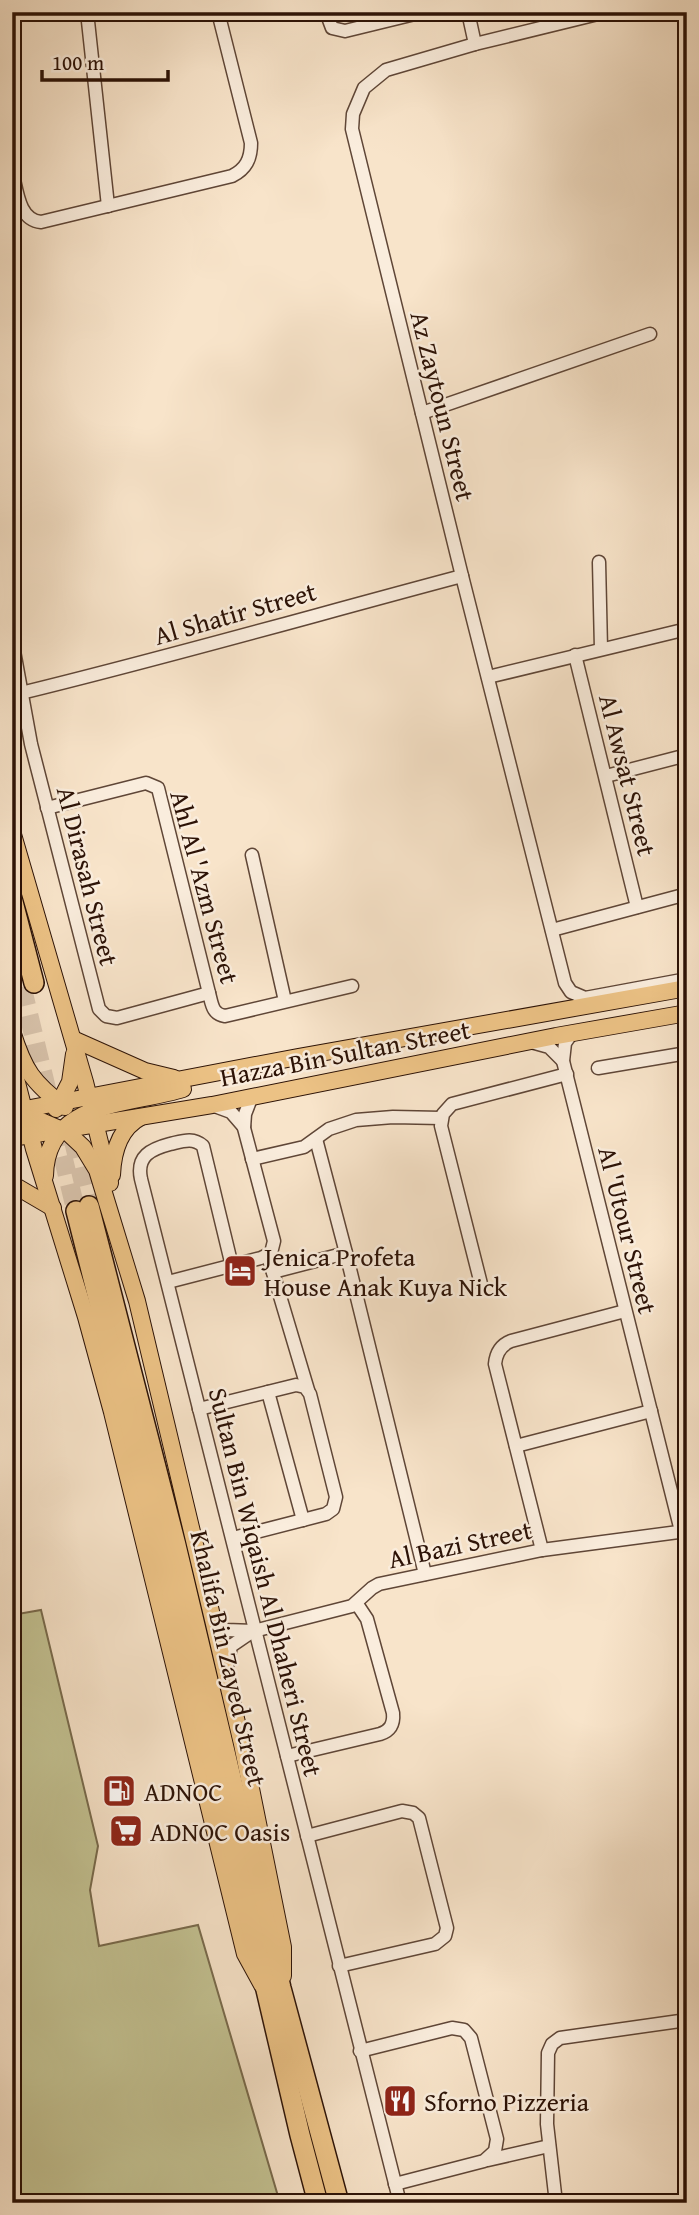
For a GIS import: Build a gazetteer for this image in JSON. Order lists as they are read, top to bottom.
{
  "streets": {
    "highway": ["Khalifa Bin Zayed Street"],
    "main road": ["Hazza Bin Sultan Street"],
    "street": [
      "Az Zaytoun Street",
      "Al Shatir Street",
      "Al Awsat Street",
      "Al Dirasah Street",
      "Ahl Al 'Azm Street",
      "Al 'Utour Street",
      "Al Bazi Street",
      "Sultan Bin Wiqaish Al Dhaheri Street"
    ]
  },
  "crossings": [
    ["Az Zaytoun Street", "Al Shatir Street"],
    ["Al Shatir Street", "Al Dirasah Street"],
    ["Al Dirasah Street", "Ahl Al 'Azm Street"],
    ["Al 'Utour Street", "Al Bazi Street"],
    ["Al Bazi Street", "Sultan Bin Wiqaish Al Dhaheri Street"]
  ],
  "places": {
    "hotel": ["Jenica Profeta House Anak Kuya Nick"],
    "fuel station": ["ADNOC"],
    "supermarket": ["ADNOC Oasis"],
    "restaurant": ["Sforno Pizzeria"]
  },
  "scale_bar": "100 m"
}
